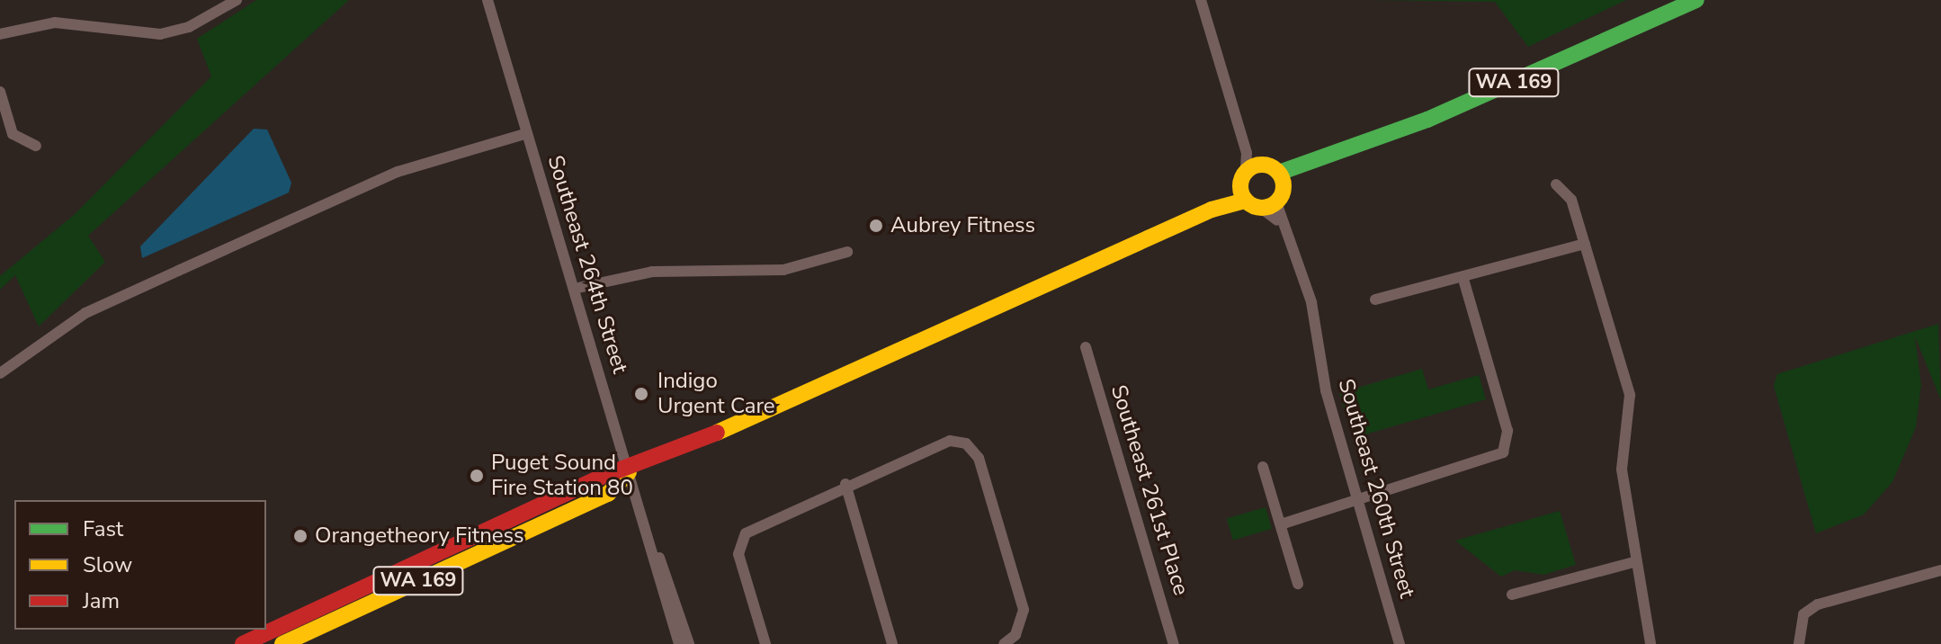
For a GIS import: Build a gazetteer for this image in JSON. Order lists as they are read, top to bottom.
{
  "streets": {
    "main road": ["WA 169"],
    "street": ["Southeast 264th Street", "Southeast 260th Street", "Southeast 261st Place"]
  },
  "crossings": [
    ["WA 169", "Southeast 264th Street"]
  ],
  "places": [
    "Aubrey Fitness",
    "Indigo Urgent Care",
    "Puget Sound Fire Station 80",
    "Orangetheory Fitness"
  ],
  "legend": ["Fast", "Slow", "Jam"]
}
